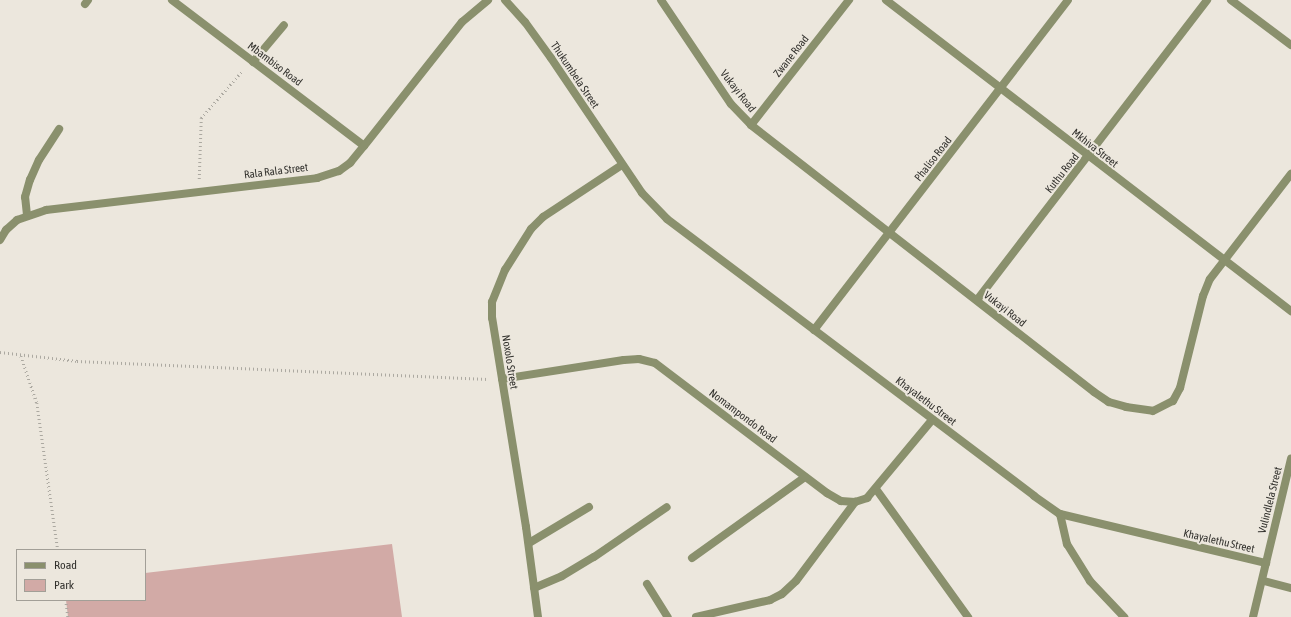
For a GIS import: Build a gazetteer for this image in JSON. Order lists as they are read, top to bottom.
{
  "streets": {
    "street": [
      "Zwane Road",
      "Mbambiso Road",
      "Thukumbela Street",
      "Vukayi Road",
      "Mkhiva Street",
      "Phaliso Road",
      "Rala Rala Street",
      "Kuthu Road",
      "Noxolo Street",
      "Khayalethu Street",
      "Nomampondo Road",
      "Vulindlela Street"
    ]
  },
  "crossings": [
    ["Zwane Road", "Vukayi Road"],
    ["Mbambiso Road", "Rala Rala Street"],
    ["Thukumbela Street", "Noxolo Street"],
    ["Thukumbela Street", "Khayalethu Street"],
    ["Vukayi Road", "Mkhiva Street"],
    ["Vukayi Road", "Phaliso Road"],
    ["Vukayi Road", "Kuthu Road"],
    ["Mkhiva Street", "Phaliso Road"],
    ["Mkhiva Street", "Kuthu Road"],
    ["Phaliso Road", "Khayalethu Street"],
    ["Noxolo Street", "Khayalethu Street"],
    ["Noxolo Street", "Nomampondo Road"],
    ["Khayalethu Street", "Vulindlela Street"]
  ],
  "legend": ["Road", "Park"]
}
